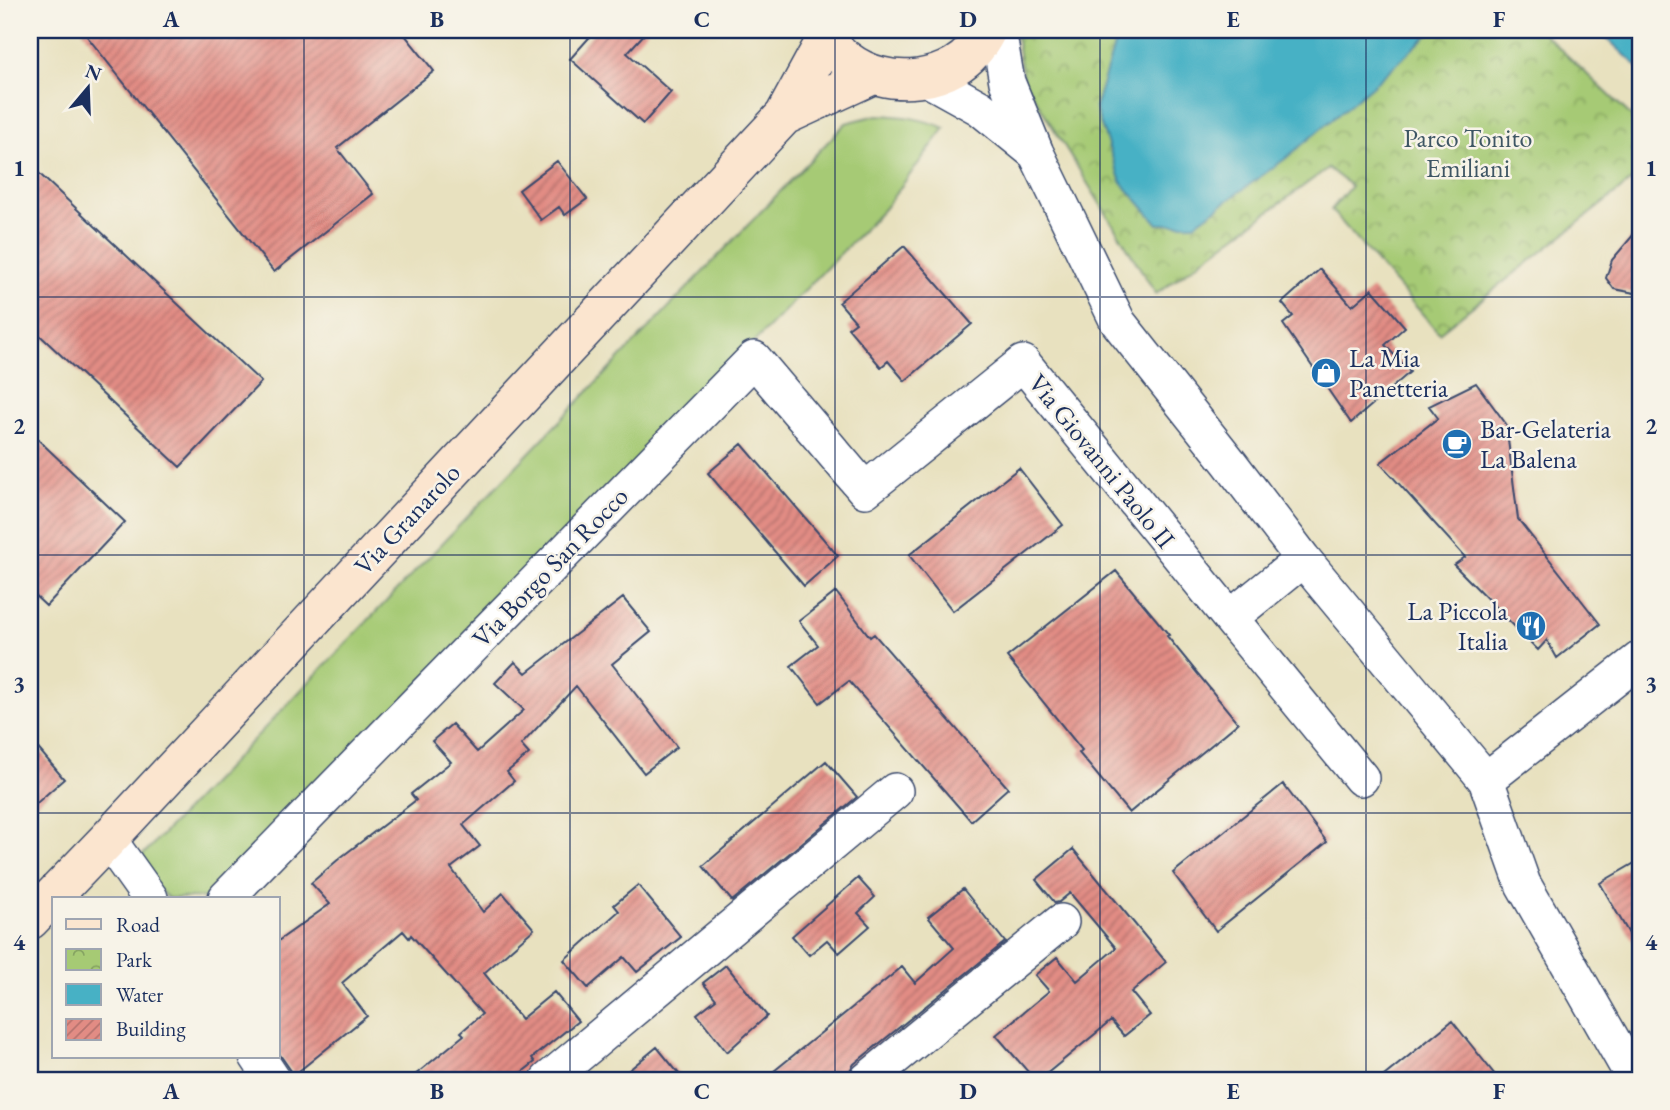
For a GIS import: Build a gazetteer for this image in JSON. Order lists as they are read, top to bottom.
{
  "streets": {
    "main road": ["Via Granarolo"],
    "street": ["Via Giovanni Paolo II", "Via Borgo San Rocco"]
  },
  "crossings": [
    ["Via Giovanni Paolo II", "Via Borgo San Rocco"]
  ],
  "parks": ["Parco Tonito Emiliani"],
  "places": {
    "shop": ["La Mia Panetteria"],
    "cafe": ["Bar-Gelateria La Balena"],
    "restaurant": ["La Piccola Italia"]
  },
  "legend": [
    "Road",
    "Park",
    "Water",
    "Building"
  ],
  "north": "top",
  "grid": {
    "columns": [
      "A",
      "B",
      "C",
      "D",
      "E",
      "F"
    ],
    "rows": [
      "1",
      "2",
      "3",
      "4"
    ]
  }
}
